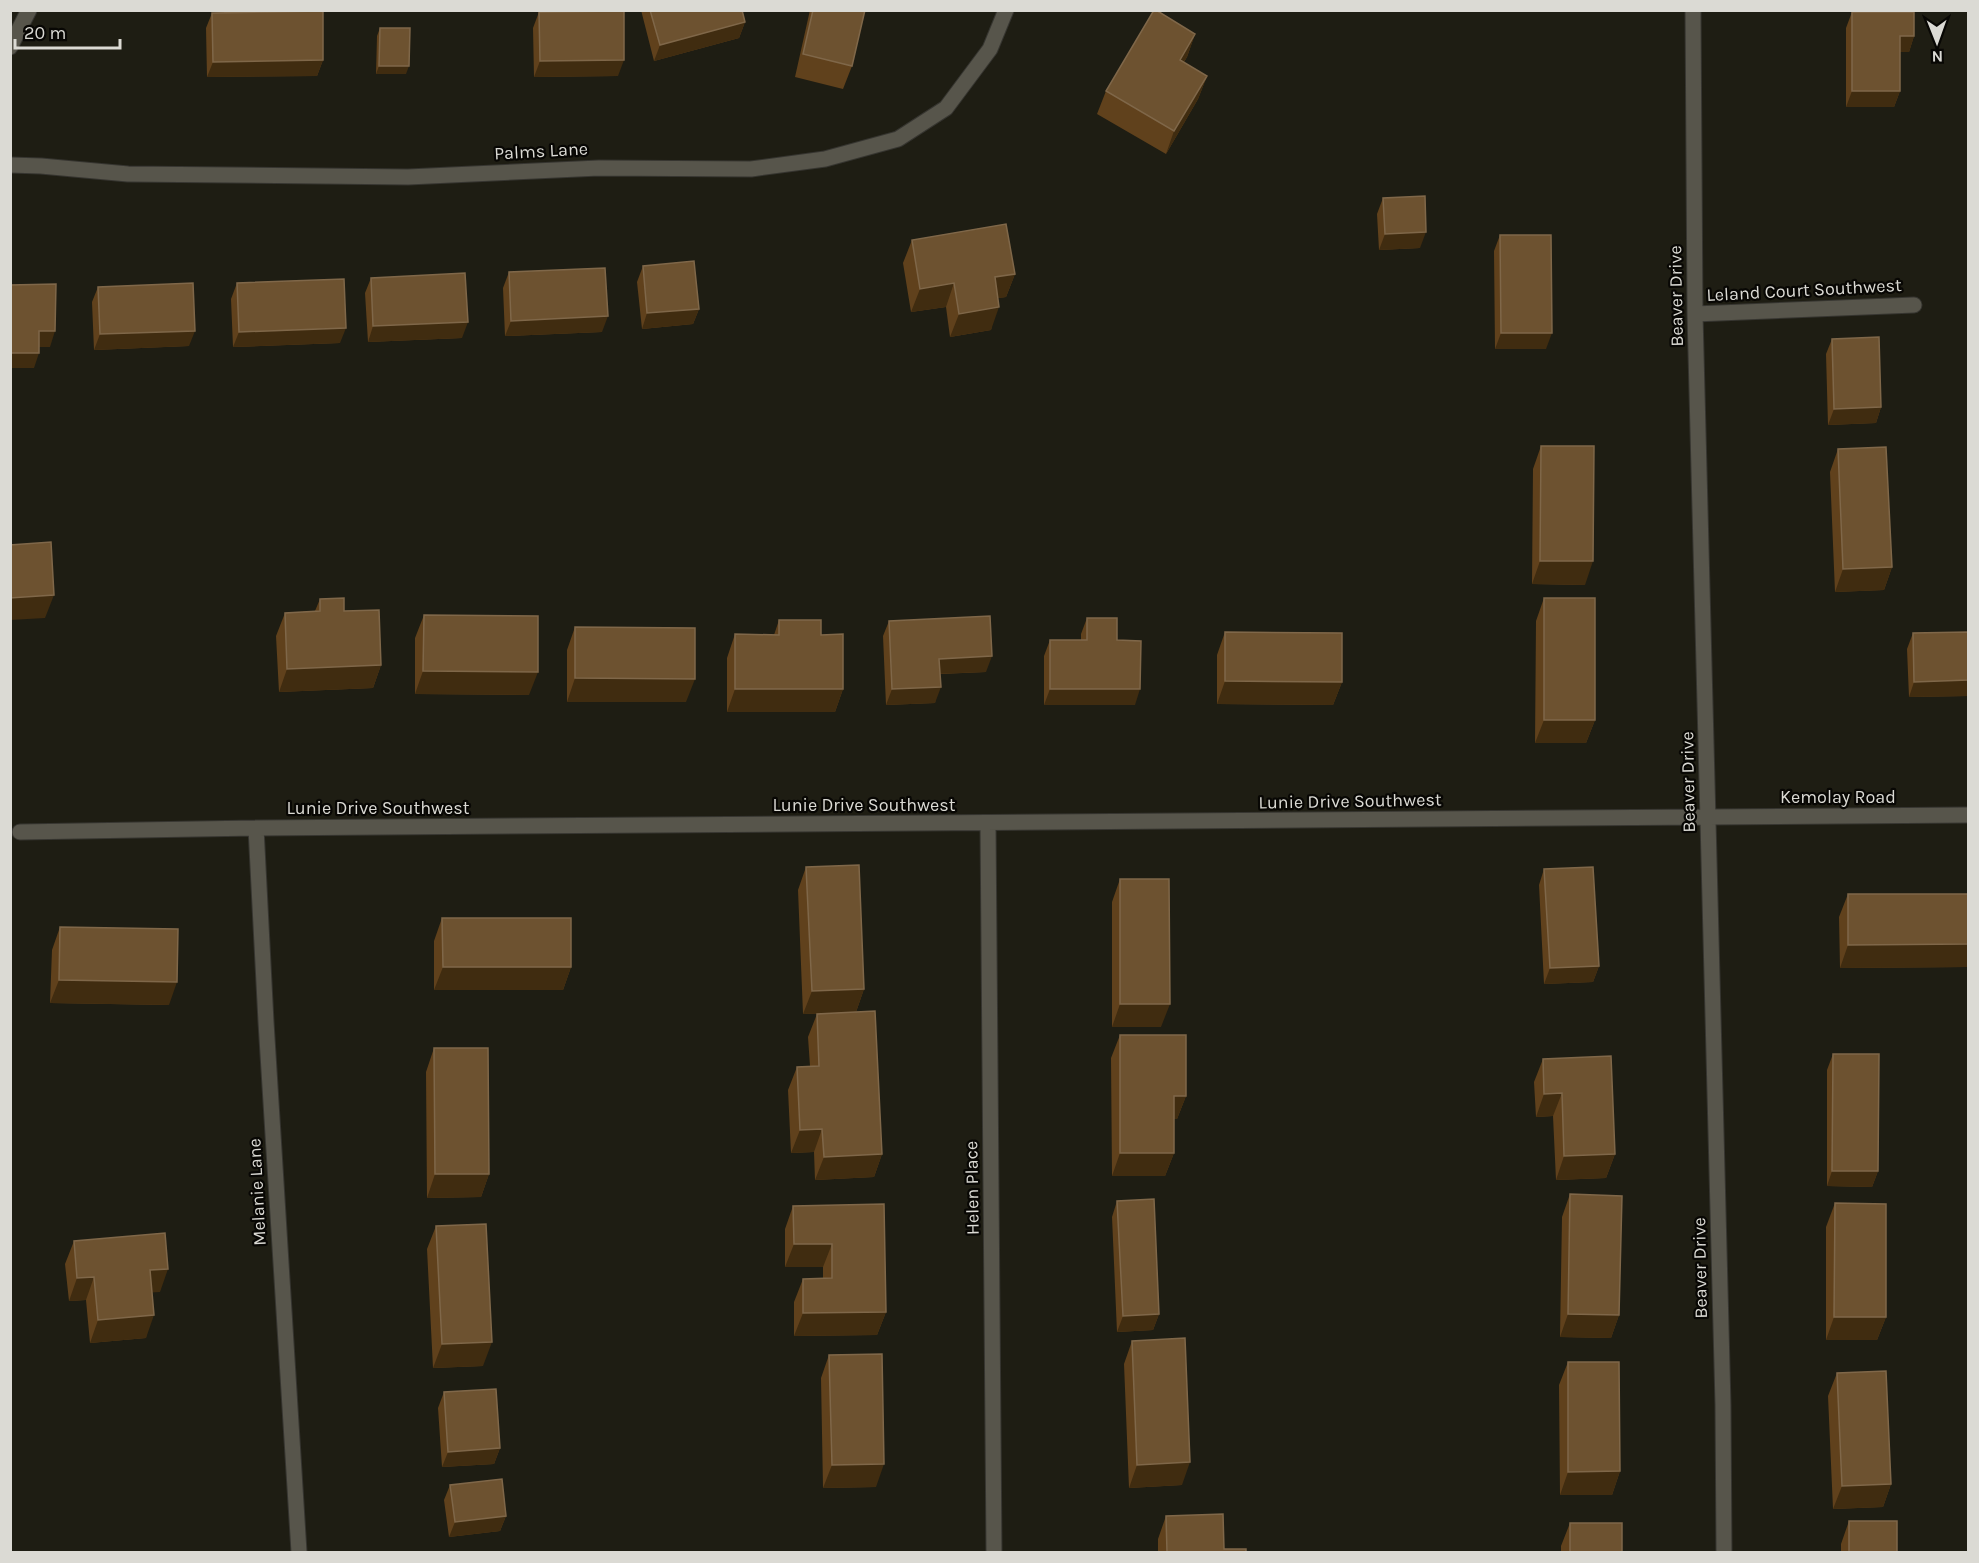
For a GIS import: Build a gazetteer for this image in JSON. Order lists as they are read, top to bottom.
{
  "streets": {
    "street": [
      "Palms Lane",
      "Leland Court Southwest",
      "Beaver Drive",
      "Kemolay Road",
      "Lunie Drive Southwest",
      "Helen Place",
      "Melanie Lane"
    ]
  },
  "crossings": [
    ["Leland Court Southwest", "Beaver Drive"],
    ["Beaver Drive", "Kemolay Road"],
    ["Beaver Drive", "Lunie Drive Southwest"],
    ["Kemolay Road", "Lunie Drive Southwest"],
    ["Lunie Drive Southwest", "Helen Place"],
    ["Lunie Drive Southwest", "Melanie Lane"]
  ],
  "scale_bar": "20 m",
  "north": "bottom"
}
